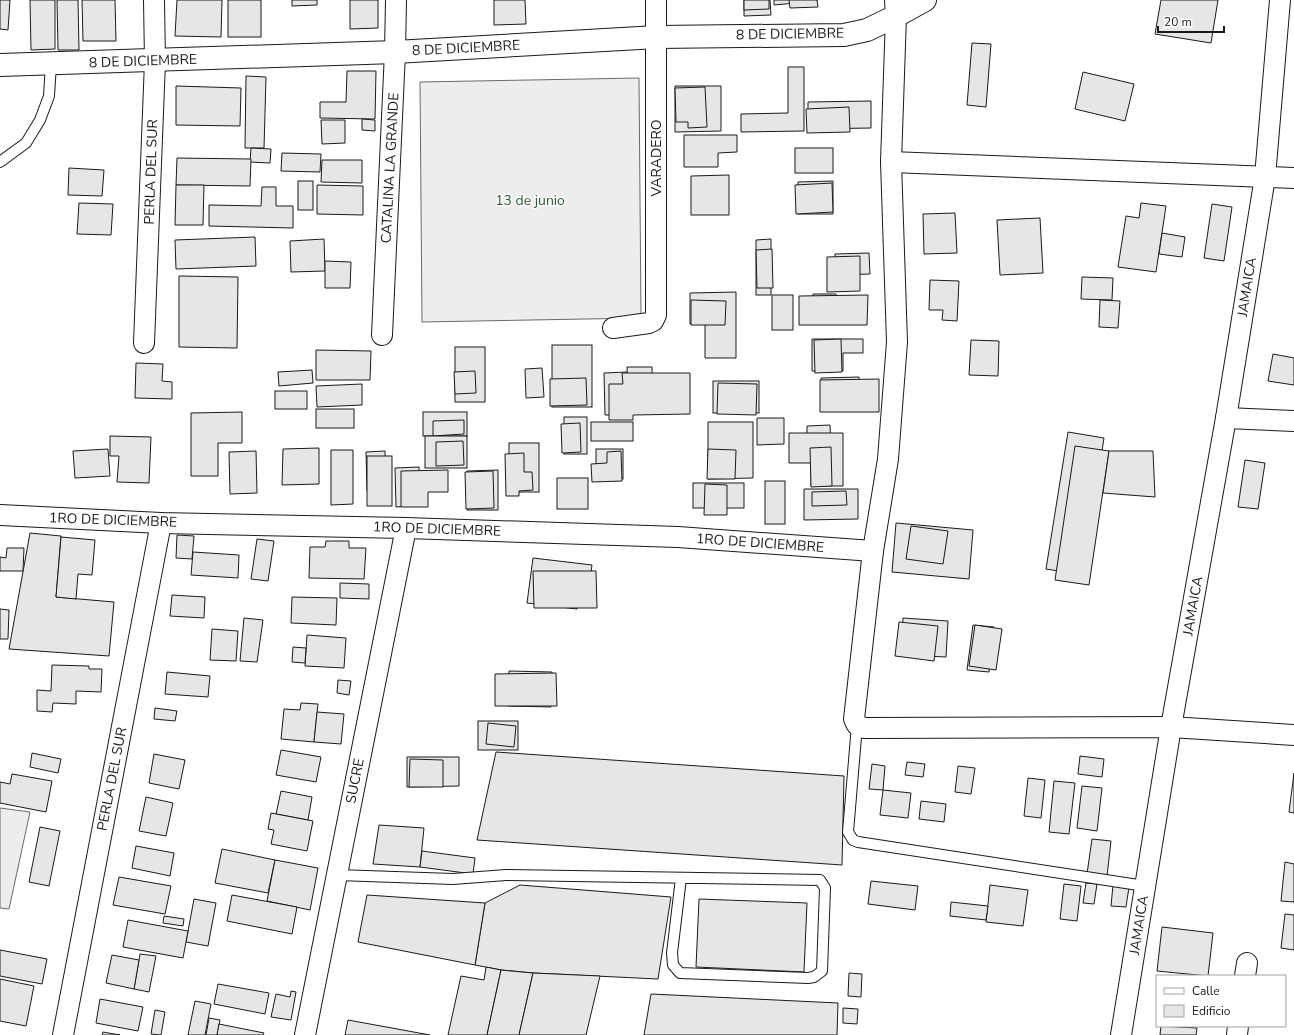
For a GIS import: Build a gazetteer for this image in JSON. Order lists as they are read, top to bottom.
{
  "streets": {
    "main road": ["8 DE DICIEMBRE"],
    "street": [
      "VARADERO",
      "CATALINA LA GRANDE",
      "PERLA DEL SUR",
      "JAMAICA",
      "1RO DE DICIEMBRE",
      "SUCRE"
    ]
  },
  "crossings": [
    ["8 DE DICIEMBRE", "VARADERO"],
    ["8 DE DICIEMBRE", "CATALINA LA GRANDE"],
    ["8 DE DICIEMBRE", "PERLA DEL SUR"],
    ["PERLA DEL SUR", "1RO DE DICIEMBRE"],
    ["1RO DE DICIEMBRE", "SUCRE"]
  ],
  "parks": ["13 de junio"],
  "legend": ["Calle", "Edificio"],
  "scale_bar": "20 m"
}
